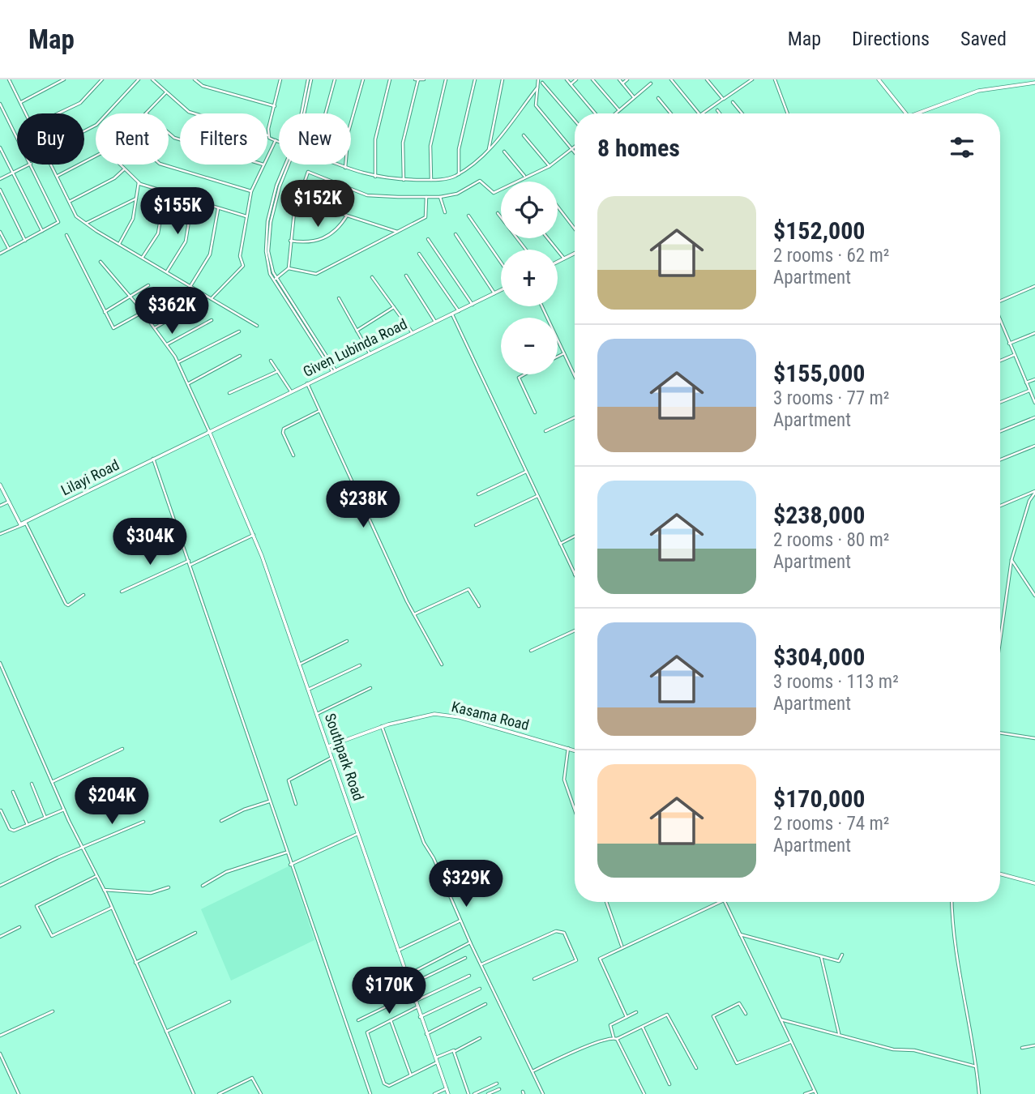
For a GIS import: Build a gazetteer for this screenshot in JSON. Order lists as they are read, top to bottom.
{
  "streets": {
    "street": [
      "Given Lubinda Road",
      "Lilayi Road",
      "Kasama Road",
      "Southpark Road"
    ]
  },
  "crossings": [
    ["Given Lubinda Road", "Lilayi Road"],
    ["Given Lubinda Road", "Southpark Road"],
    ["Lilayi Road", "Southpark Road"],
    ["Kasama Road", "Southpark Road"]
  ],
  "page": {
    "header": "Map",
    "nav": ["Map", "Directions", "Saved"],
    "chip": [
      "Buy",
      "Rent",
      "Filters",
      "New"
    ],
    "heading": "8 homes",
    "price": [
      "$152K",
      "$155K",
      "$362K",
      "$238K",
      "$304K",
      "$204K",
      "$329K",
      "$170K"
    ],
    "map_buttons": ["+", "−"],
    "list": [
      {
        "name": "$152,000",
        "note": "2 rooms · 62 m² · Apartment"
      },
      {
        "name": "$155,000",
        "note": "3 rooms · 77 m² · Apartment"
      },
      {
        "name": "$238,000",
        "note": "2 rooms · 80 m² · Apartment"
      },
      {
        "name": "$304,000",
        "note": "3 rooms · 113 m² · Apartment"
      },
      {
        "name": "$170,000",
        "note": "2 rooms · 74 m² · Apartment"
      }
    ]
  }
}
